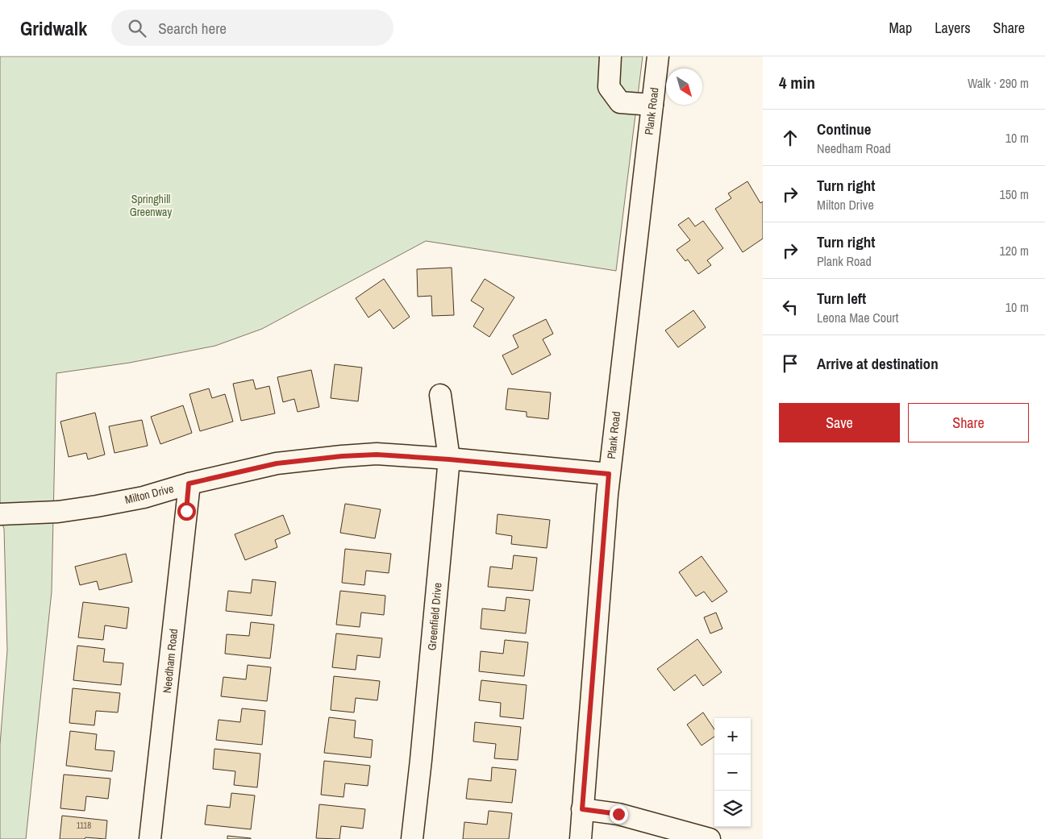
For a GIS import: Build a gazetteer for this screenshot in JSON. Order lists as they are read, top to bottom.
{
  "streets": {
    "street": [
      "Plank Road",
      "Milton Drive",
      "Greenfield Drive",
      "Needham Road"
    ]
  },
  "crossings": [
    ["Plank Road", "Milton Drive"],
    ["Milton Drive", "Greenfield Drive"],
    ["Milton Drive", "Needham Road"]
  ],
  "parks": ["Springhill Greenway"],
  "house_numbers": ["1118"],
  "north": "bottom right",
  "page": {
    "header": "Gridwalk",
    "search": "Search here",
    "nav": ["Map", "Layers", "Share"],
    "heading": ["4 min", "Walk · 290 m"],
    "list": [
      ["Continue", "Needham Road", "10 m"],
      ["Turn right", "Milton Drive", "150 m"],
      ["Turn right", "Plank Road", "120 m"],
      ["Turn left", "Leona Mae Court", "10 m"],
      "Arrive at destination"
    ],
    "buttons": ["Save", "Share"],
    "map_buttons": ["+", "−"]
  }
}
